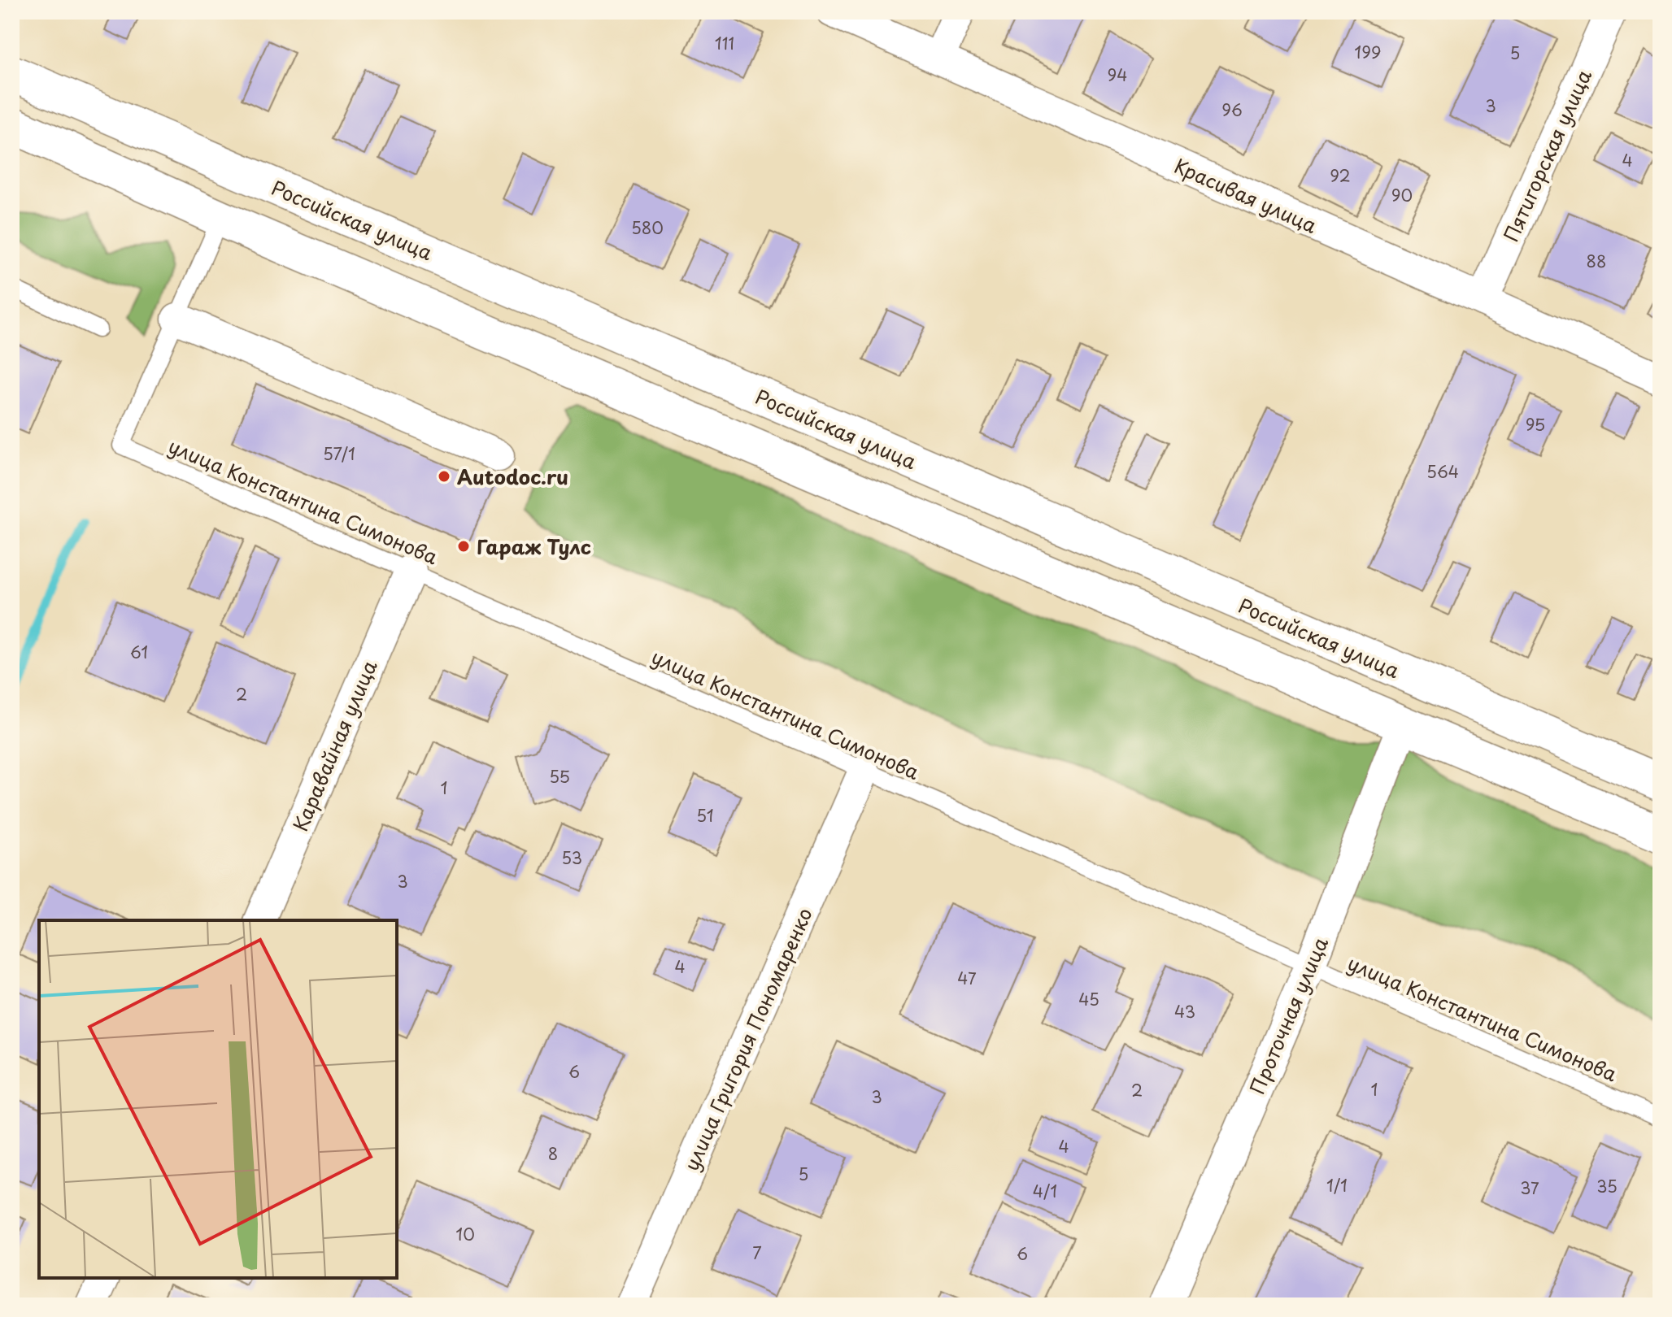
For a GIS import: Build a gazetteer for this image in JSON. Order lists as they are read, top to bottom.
{
  "streets": {
    "main road": ["Российская улица"],
    "street": [
      "Пятигорская улица",
      "Красивая улица",
      "Каравайная улица",
      "Проточная улица",
      "улица Григория Пономаренко"
    ],
    "lane": ["улица Константина Симонова"]
  },
  "crossings": [
    ["Пятигорская улица", "Красивая улица"],
    ["улица Константина Симонова", "Каравайная улица"],
    ["улица Константина Симонова", "Проточная улица"],
    ["улица Константина Симонова", "улица Григория Пономаренко"]
  ],
  "places": ["Autodoc.ru", "Гараж Тулс"],
  "house_numbers": [
    "111",
    "199",
    "5",
    "94",
    "3",
    "96",
    "4",
    "92",
    "90",
    "580",
    "88",
    "95",
    "57/1",
    "564",
    "61",
    "2",
    "55",
    "1",
    "51",
    "53",
    "3",
    "4",
    "47",
    "45",
    "43",
    "6",
    "1",
    "2",
    "3",
    "4",
    "8",
    "5",
    "1/1",
    "35",
    "37",
    "4/1",
    "10",
    "7",
    "6"
  ]
}
